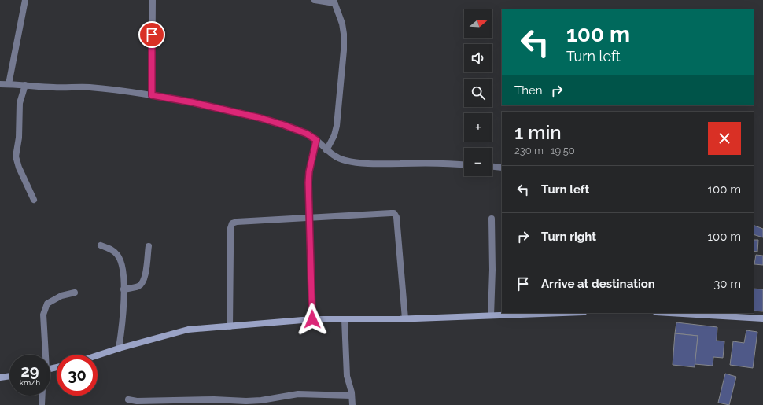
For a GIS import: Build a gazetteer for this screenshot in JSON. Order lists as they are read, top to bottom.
{
  "north": "right",
  "page": {
    "map_buttons": ["+", "−"],
    "turn": ["100 m", "Turn left"],
    "then": "Then",
    "heading": ["1 min", "230 m · 19:50"],
    "list": [
      {
        "name": "Turn left",
        "value": "100 m"
      },
      {
        "name": "Turn right",
        "value": "100 m"
      },
      {
        "name": "Arrive at destination",
        "value": "30 m"
      }
    ],
    "speed": "29 km/h",
    "limit": "30"
  }
}
